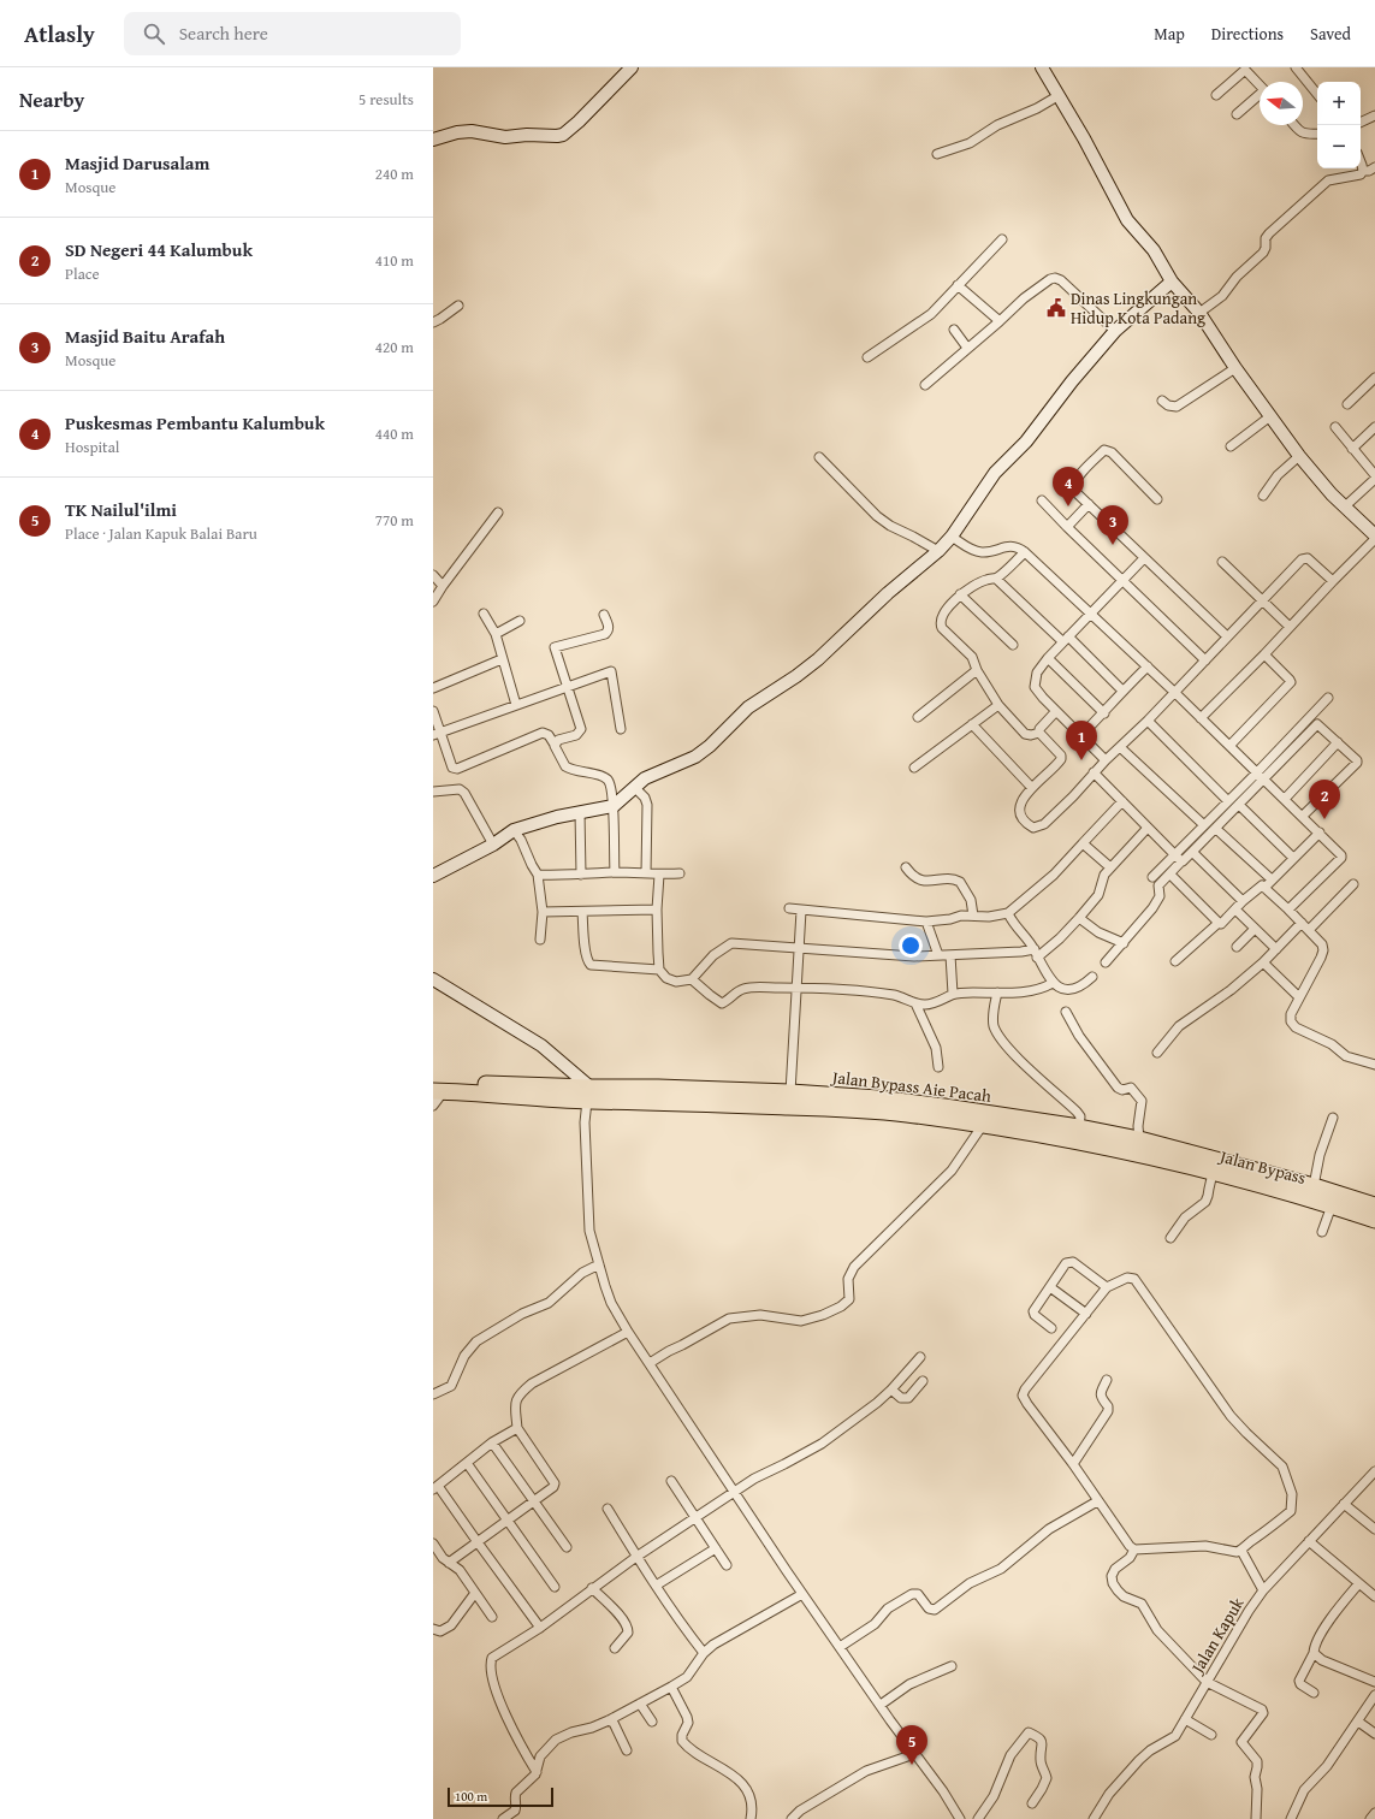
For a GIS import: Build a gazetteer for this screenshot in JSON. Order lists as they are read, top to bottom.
{
  "streets": {
    "highway": ["Jalan Bypass Aie Pacah", "Jalan Bypass"],
    "street": ["Jalan Kapuk"]
  },
  "crossings": [
    ["Jalan Bypass Aie Pacah", "Jalan Bypass"]
  ],
  "places": {
    "public building": ["Dinas Lingkungan Hidup Kota Padang"]
  },
  "scale_bar": "100 m",
  "north": "left",
  "page": {
    "header": "Atlasly",
    "search": "Search here",
    "nav": ["Map", "Directions", "Saved"],
    "heading": ["Nearby", "5 results"],
    "map_buttons": ["+", "−"],
    "list": [
      {
        "mark": "1",
        "name": "Masjid Darusalam",
        "note": "Mosque",
        "value": "240 m"
      },
      {
        "mark": "2",
        "name": "SD Negeri 44 Kalumbuk",
        "note": "Place",
        "value": "410 m"
      },
      {
        "mark": "3",
        "name": "Masjid Baitu Arafah",
        "note": "Mosque",
        "value": "420 m"
      },
      {
        "mark": "4",
        "name": "Puskesmas Pembantu Kalumbuk",
        "note": "Hospital",
        "value": "440 m"
      },
      {
        "mark": "5",
        "name": "TK Nailul'ilmi",
        "note": "Place · Jalan Kapuk Balai Baru",
        "value": "770 m"
      }
    ],
    "pins": [
      "4",
      "3",
      "1",
      "2",
      "5"
    ],
    "scale": "100 m"
  }
}
